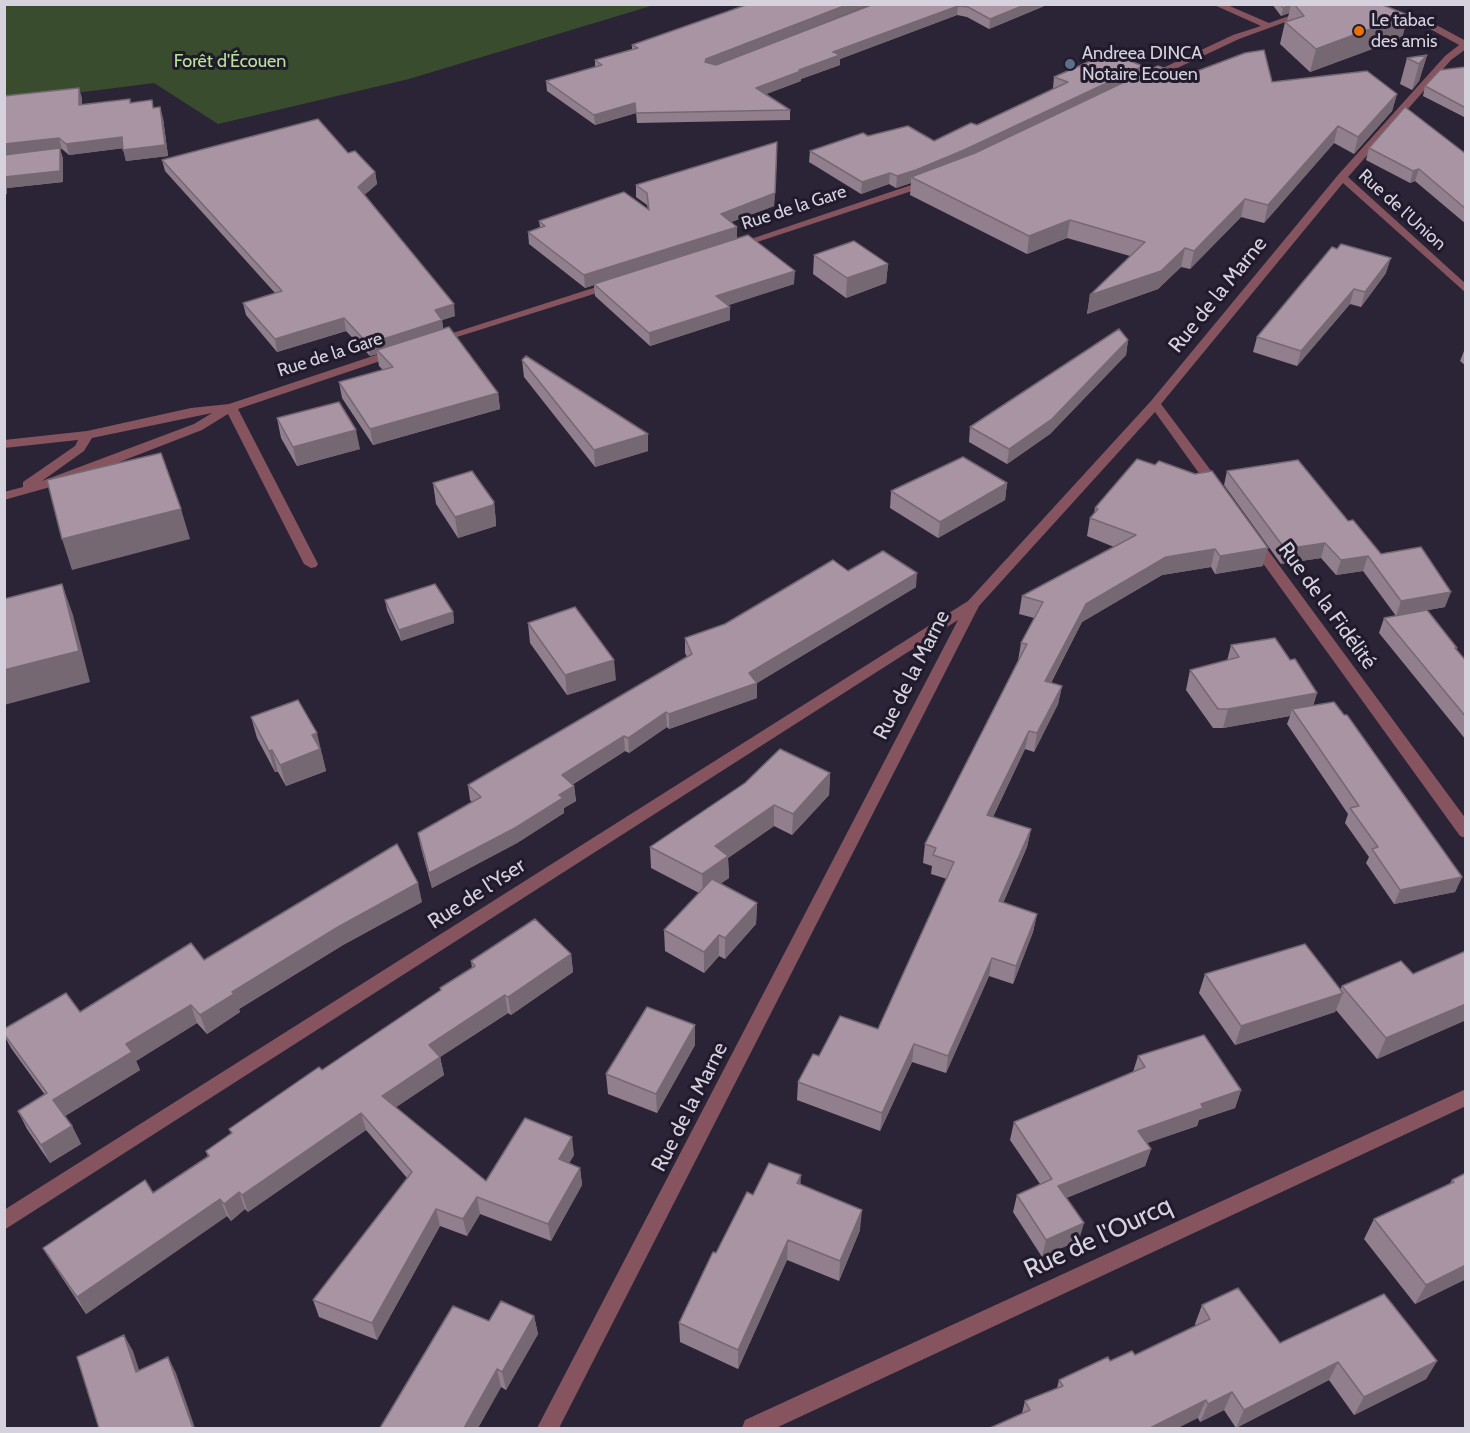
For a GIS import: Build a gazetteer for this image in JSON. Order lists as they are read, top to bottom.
{
  "streets": {
    "street": [
      "Rue de la Gare",
      "Rue de l'Union",
      "Rue de la Marne",
      "Rue de la Fidélité",
      "Rue de l'Yser",
      "Rue de l'Ourcq"
    ]
  },
  "crossings": [
    ["Rue de l'Union", "Rue de la Marne"],
    ["Rue de la Marne", "Rue de l'Yser"]
  ],
  "parks": ["Forêt d'Écouen"],
  "places": ["Le tabac des amis", "Andreea DINCA Notaire Ecouen"]
}
